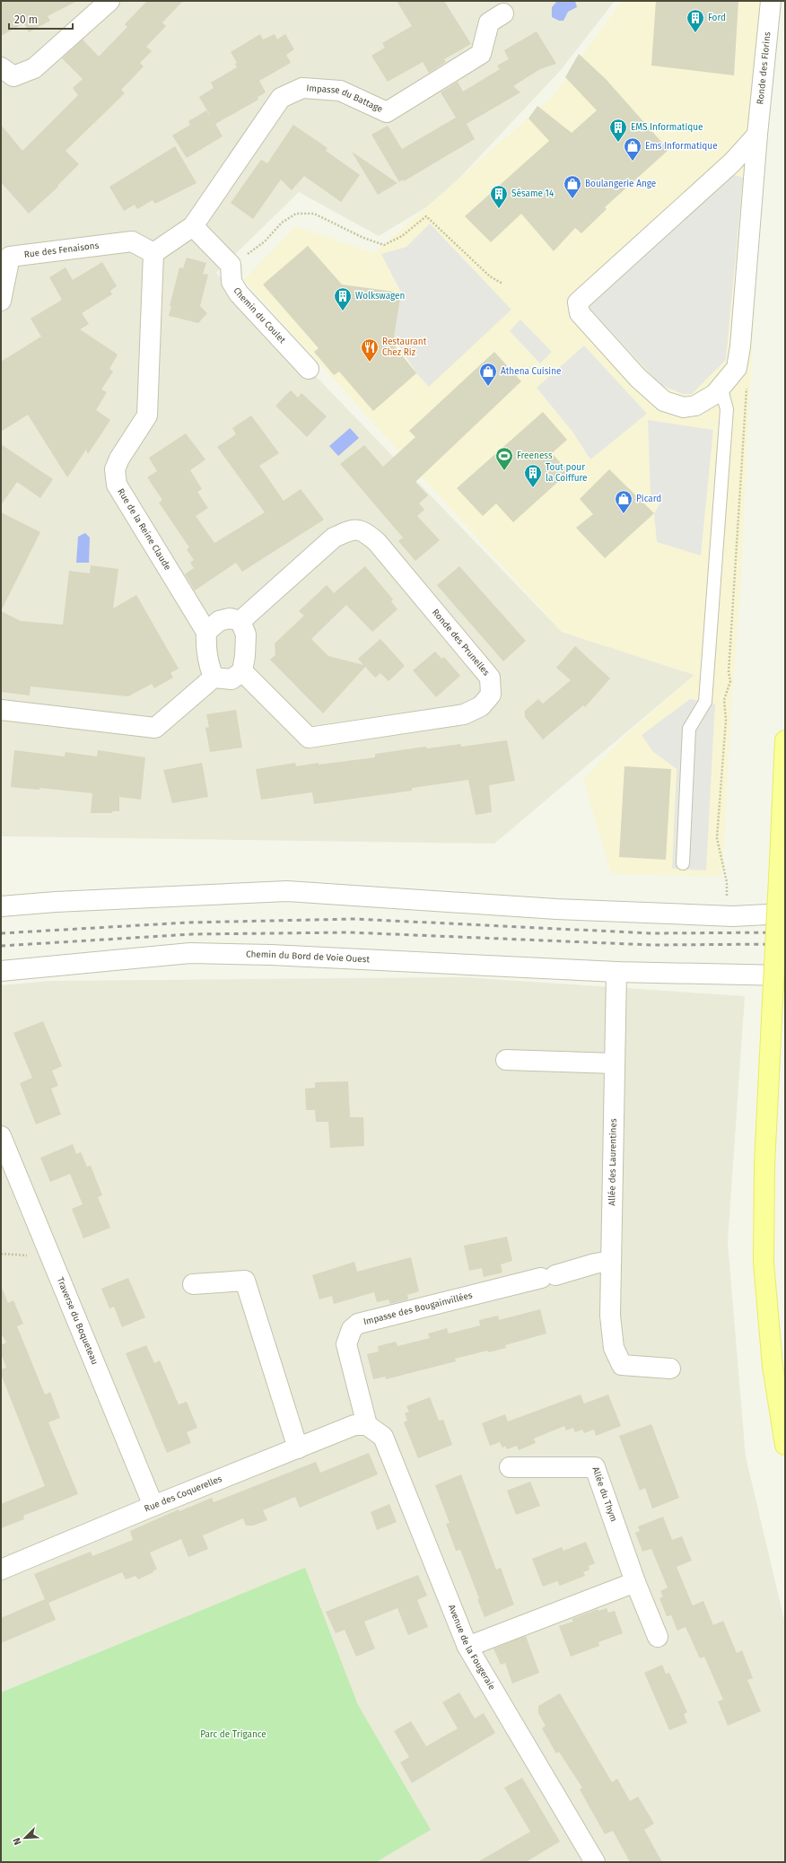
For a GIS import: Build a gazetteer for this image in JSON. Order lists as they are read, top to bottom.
{
  "streets": {
    "street": [
      "Ronde des Florins",
      "Impasse du Battage",
      "Rue des Fenaisons",
      "Chemin du Coulet",
      "Rue de la Reine Claude",
      "Ronde des Prunelles",
      "Chemin du Bord de Voie Ouest",
      "Allée des Laurentines",
      "Impasse des Bougainvillées",
      "Traverse du Boqueteau",
      "Rue des Coquerelles",
      "Allée du Thym",
      "Avenue de la Fougeraie"
    ]
  },
  "crossings": [
    ["Impasse du Battage", "Rue des Fenaisons"],
    ["Impasse du Battage", "Rue de la Reine Claude"],
    ["Rue des Fenaisons", "Rue de la Reine Claude"],
    ["Rue de la Reine Claude", "Ronde des Prunelles"],
    ["Chemin du Bord de Voie Ouest", "Allée des Laurentines"],
    ["Allée des Laurentines", "Impasse des Bougainvillées"],
    ["Impasse des Bougainvillées", "Rue des Coquerelles"],
    ["Impasse des Bougainvillées", "Avenue de la Fougeraie"],
    ["Traverse du Boqueteau", "Rue des Coquerelles"],
    ["Rue des Coquerelles", "Avenue de la Fougeraie"]
  ],
  "parks": ["Parc de Trigance"],
  "places": {
    "building": [
      "Ford",
      "EMS Informatique",
      "Sésame 14",
      "Wolkswagen",
      "Tout pour la Coiffure"
    ],
    "shop": [
      "Ems Informatique",
      "Boulangerie Ange",
      "Athena Cuisine",
      "Picard"
    ],
    "restaurant": ["Restaurant Chez Riz"],
    "sports": ["Freeness"]
  },
  "scale_bar": "20 m",
  "north": "bottom left"
}
